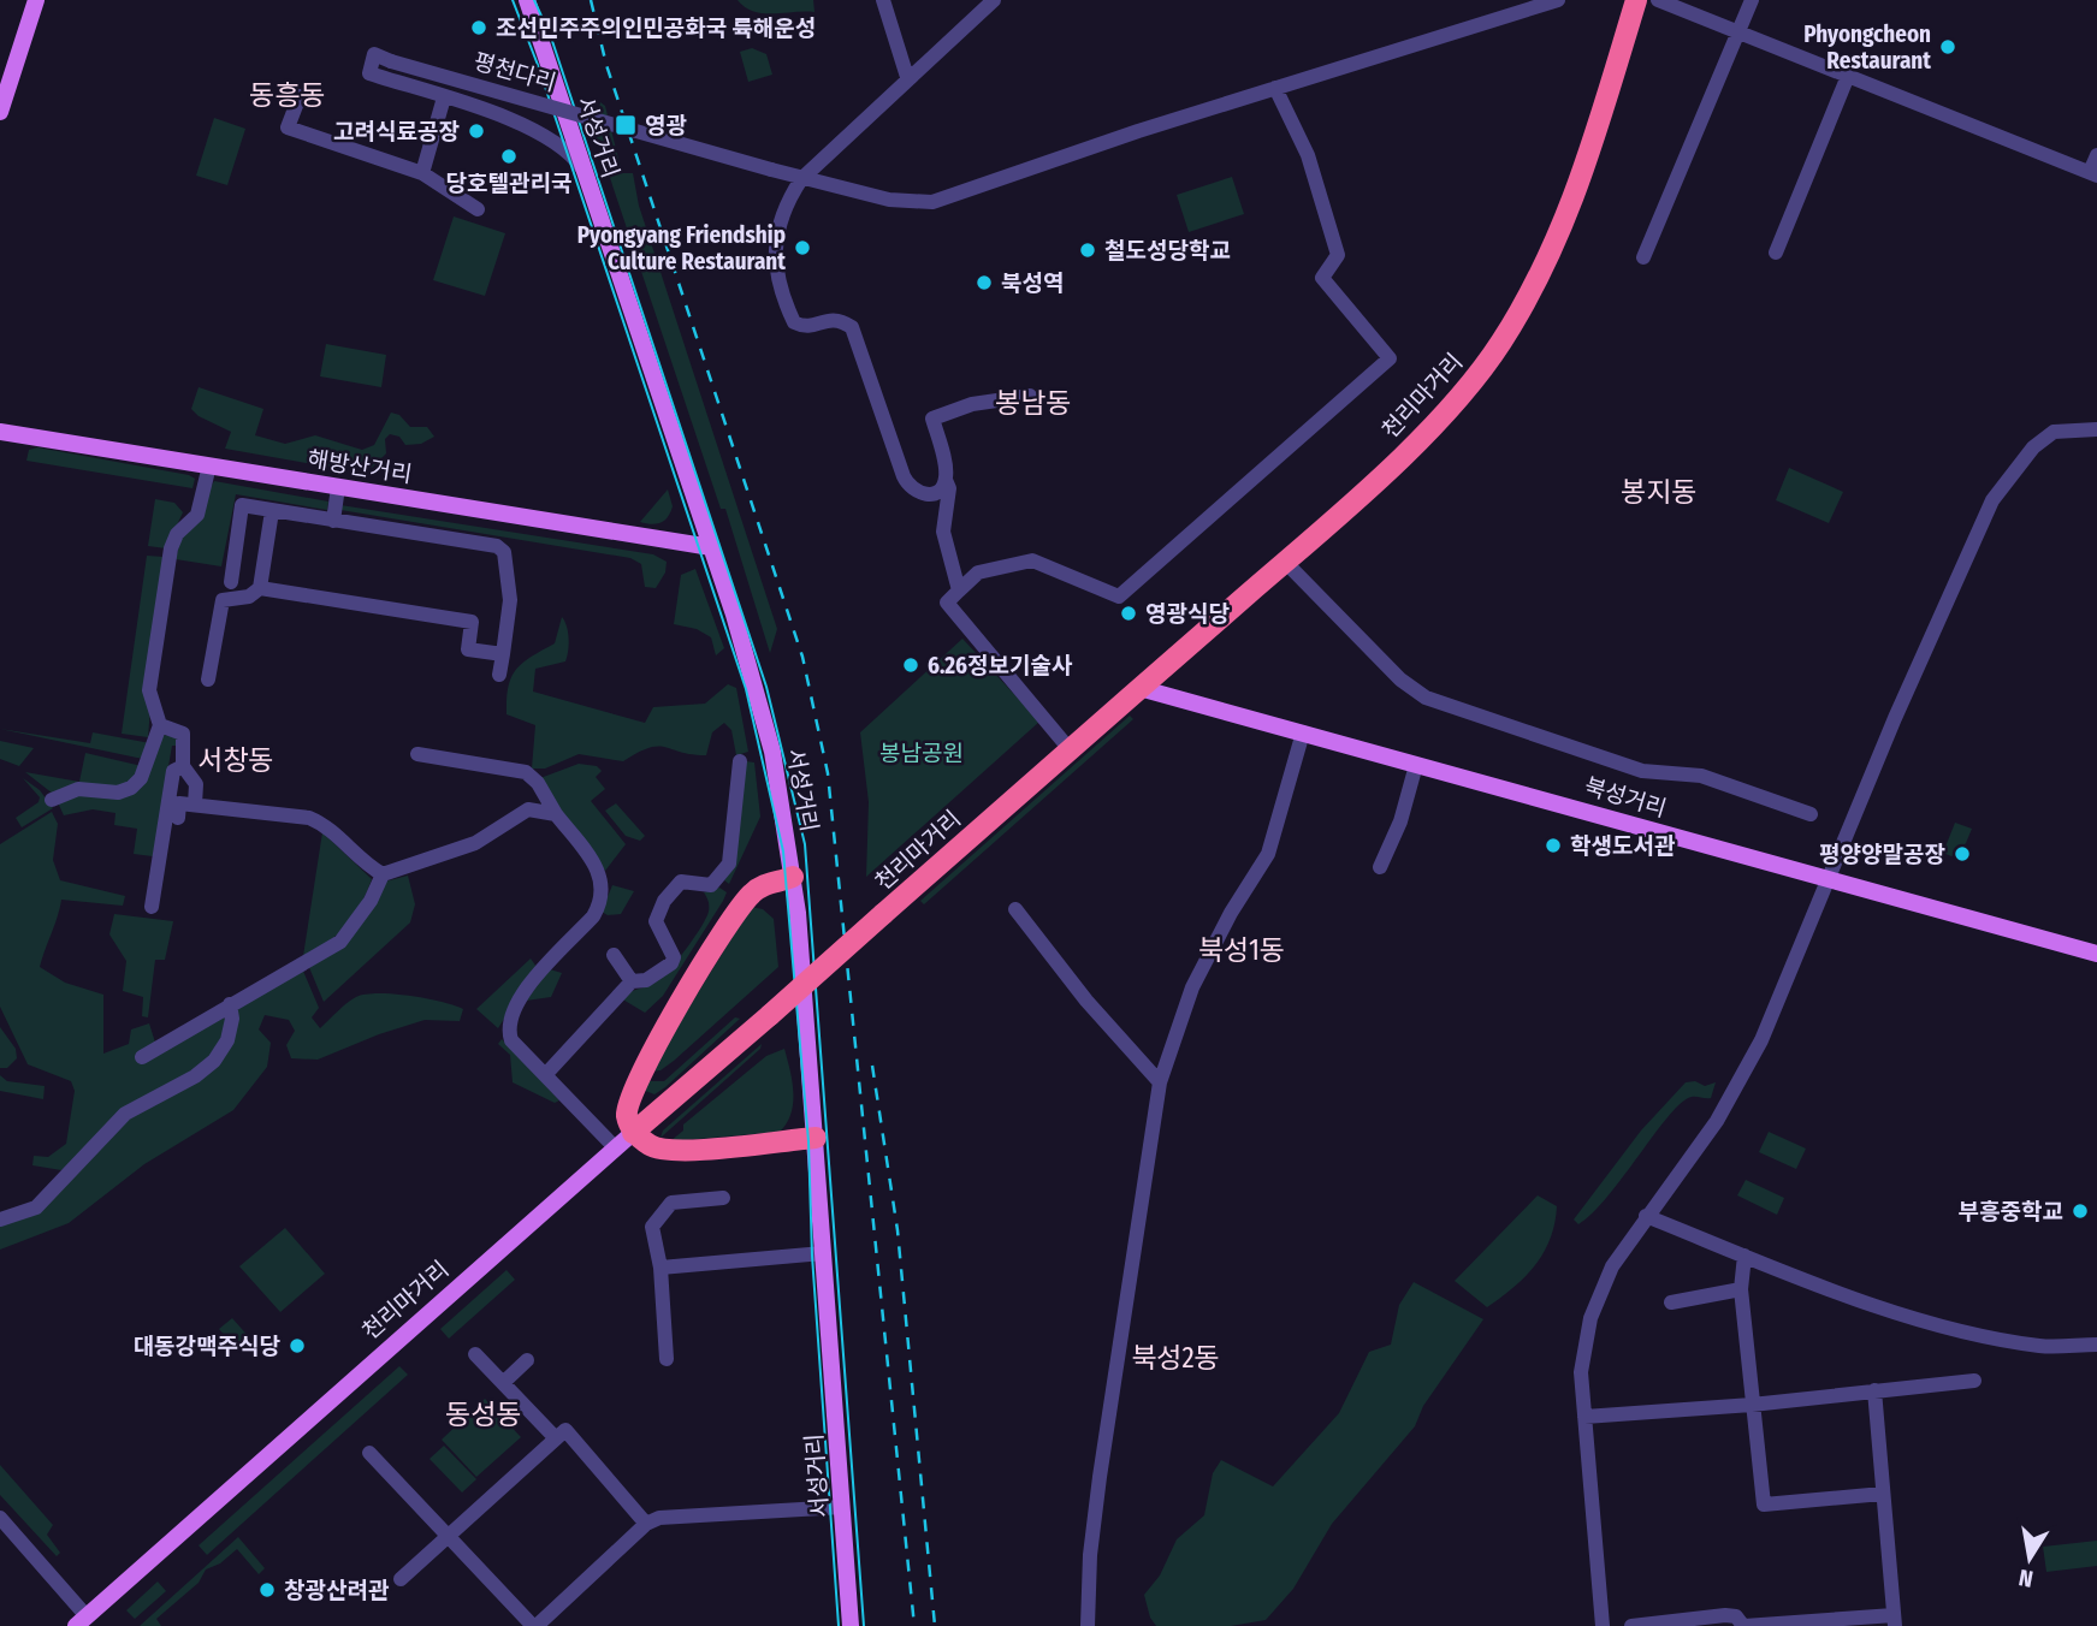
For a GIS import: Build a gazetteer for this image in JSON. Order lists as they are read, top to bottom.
{
  "streets": {
    "highway": ["천리마거리"],
    "main road": ["서성거리", "해방산거리", "북성거리"],
    "street": ["평천다리"]
  },
  "crossings": [
    ["서성거리", "해방산거리"],
    ["천리마거리", "북성거리"]
  ],
  "districts": [
    "동흥동",
    "봉남동",
    "봉지동",
    "서창동",
    "북성1동",
    "북성2동",
    "동성동"
  ],
  "parks": ["봉남공원"],
  "places": {
    "other": [
      "조선민주주의인민공화국 륙해운성",
      "Phyongcheon Restaurant",
      "고려식료공장",
      "당호텔관리국",
      "Pyongyang Friendship Culture Restaurant",
      "철도성당학교",
      "북성역",
      "영광식당",
      "6.26정보기술사",
      "학생도서관",
      "평양양말공장",
      "부흥중학교",
      "대동강맥주식당",
      "창광산려관"
    ],
    "transit": ["영광"]
  },
  "north": "bottom"
}
